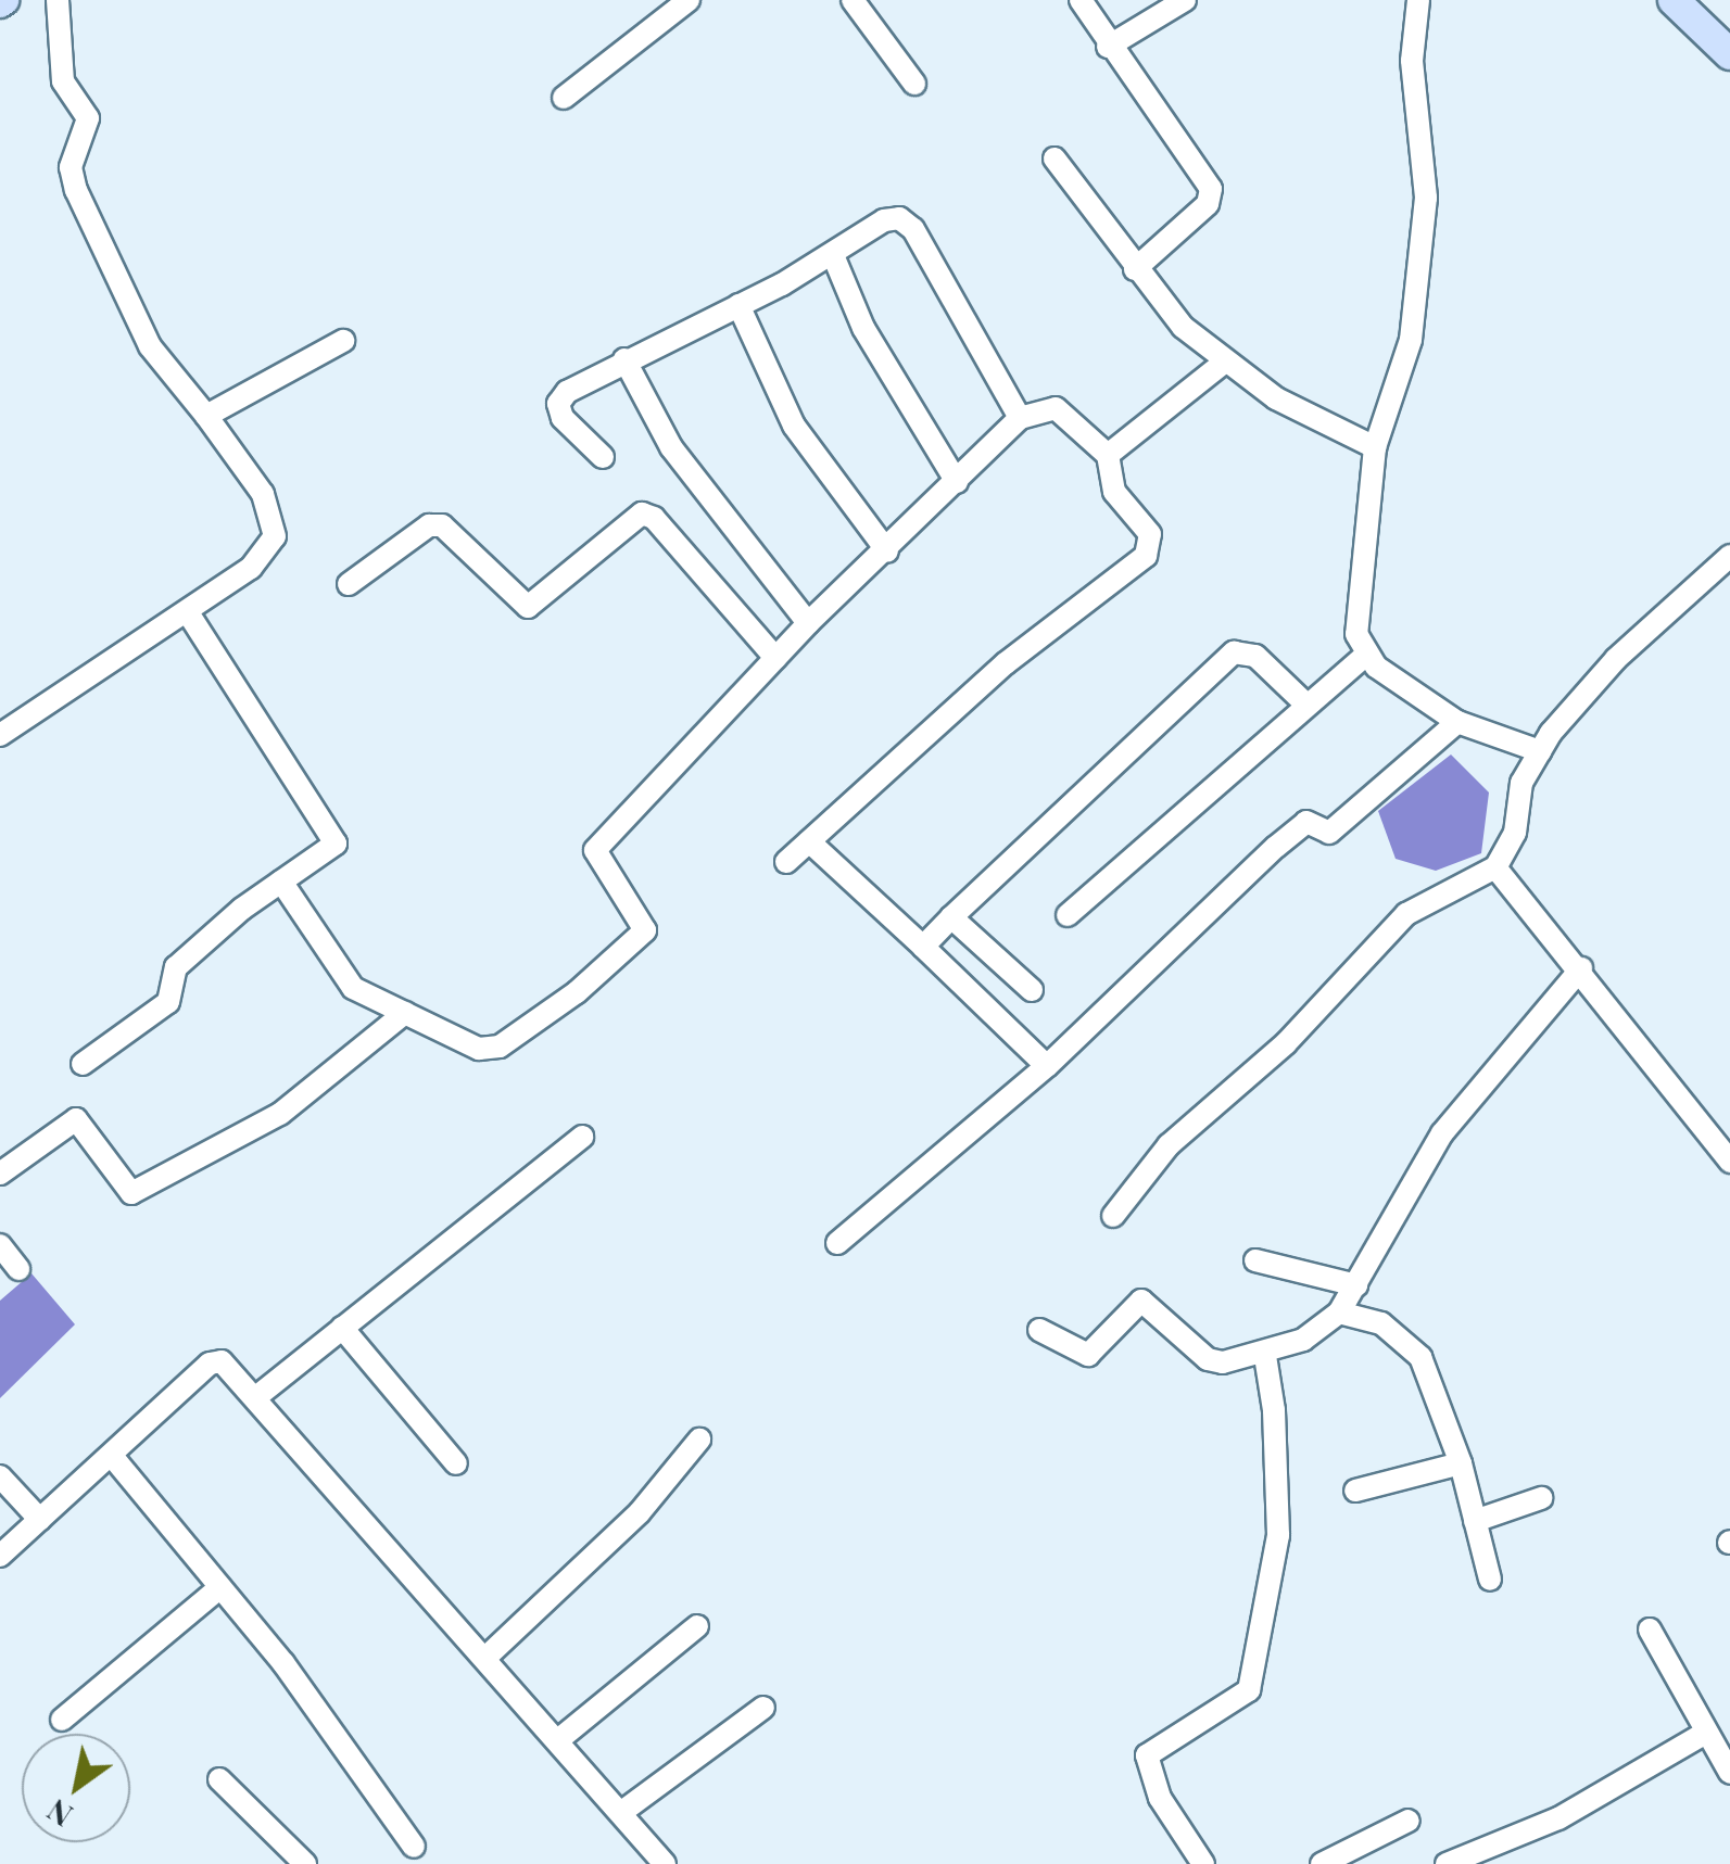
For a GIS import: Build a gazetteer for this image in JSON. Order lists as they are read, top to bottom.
{
  "north": "bottom left"
}
